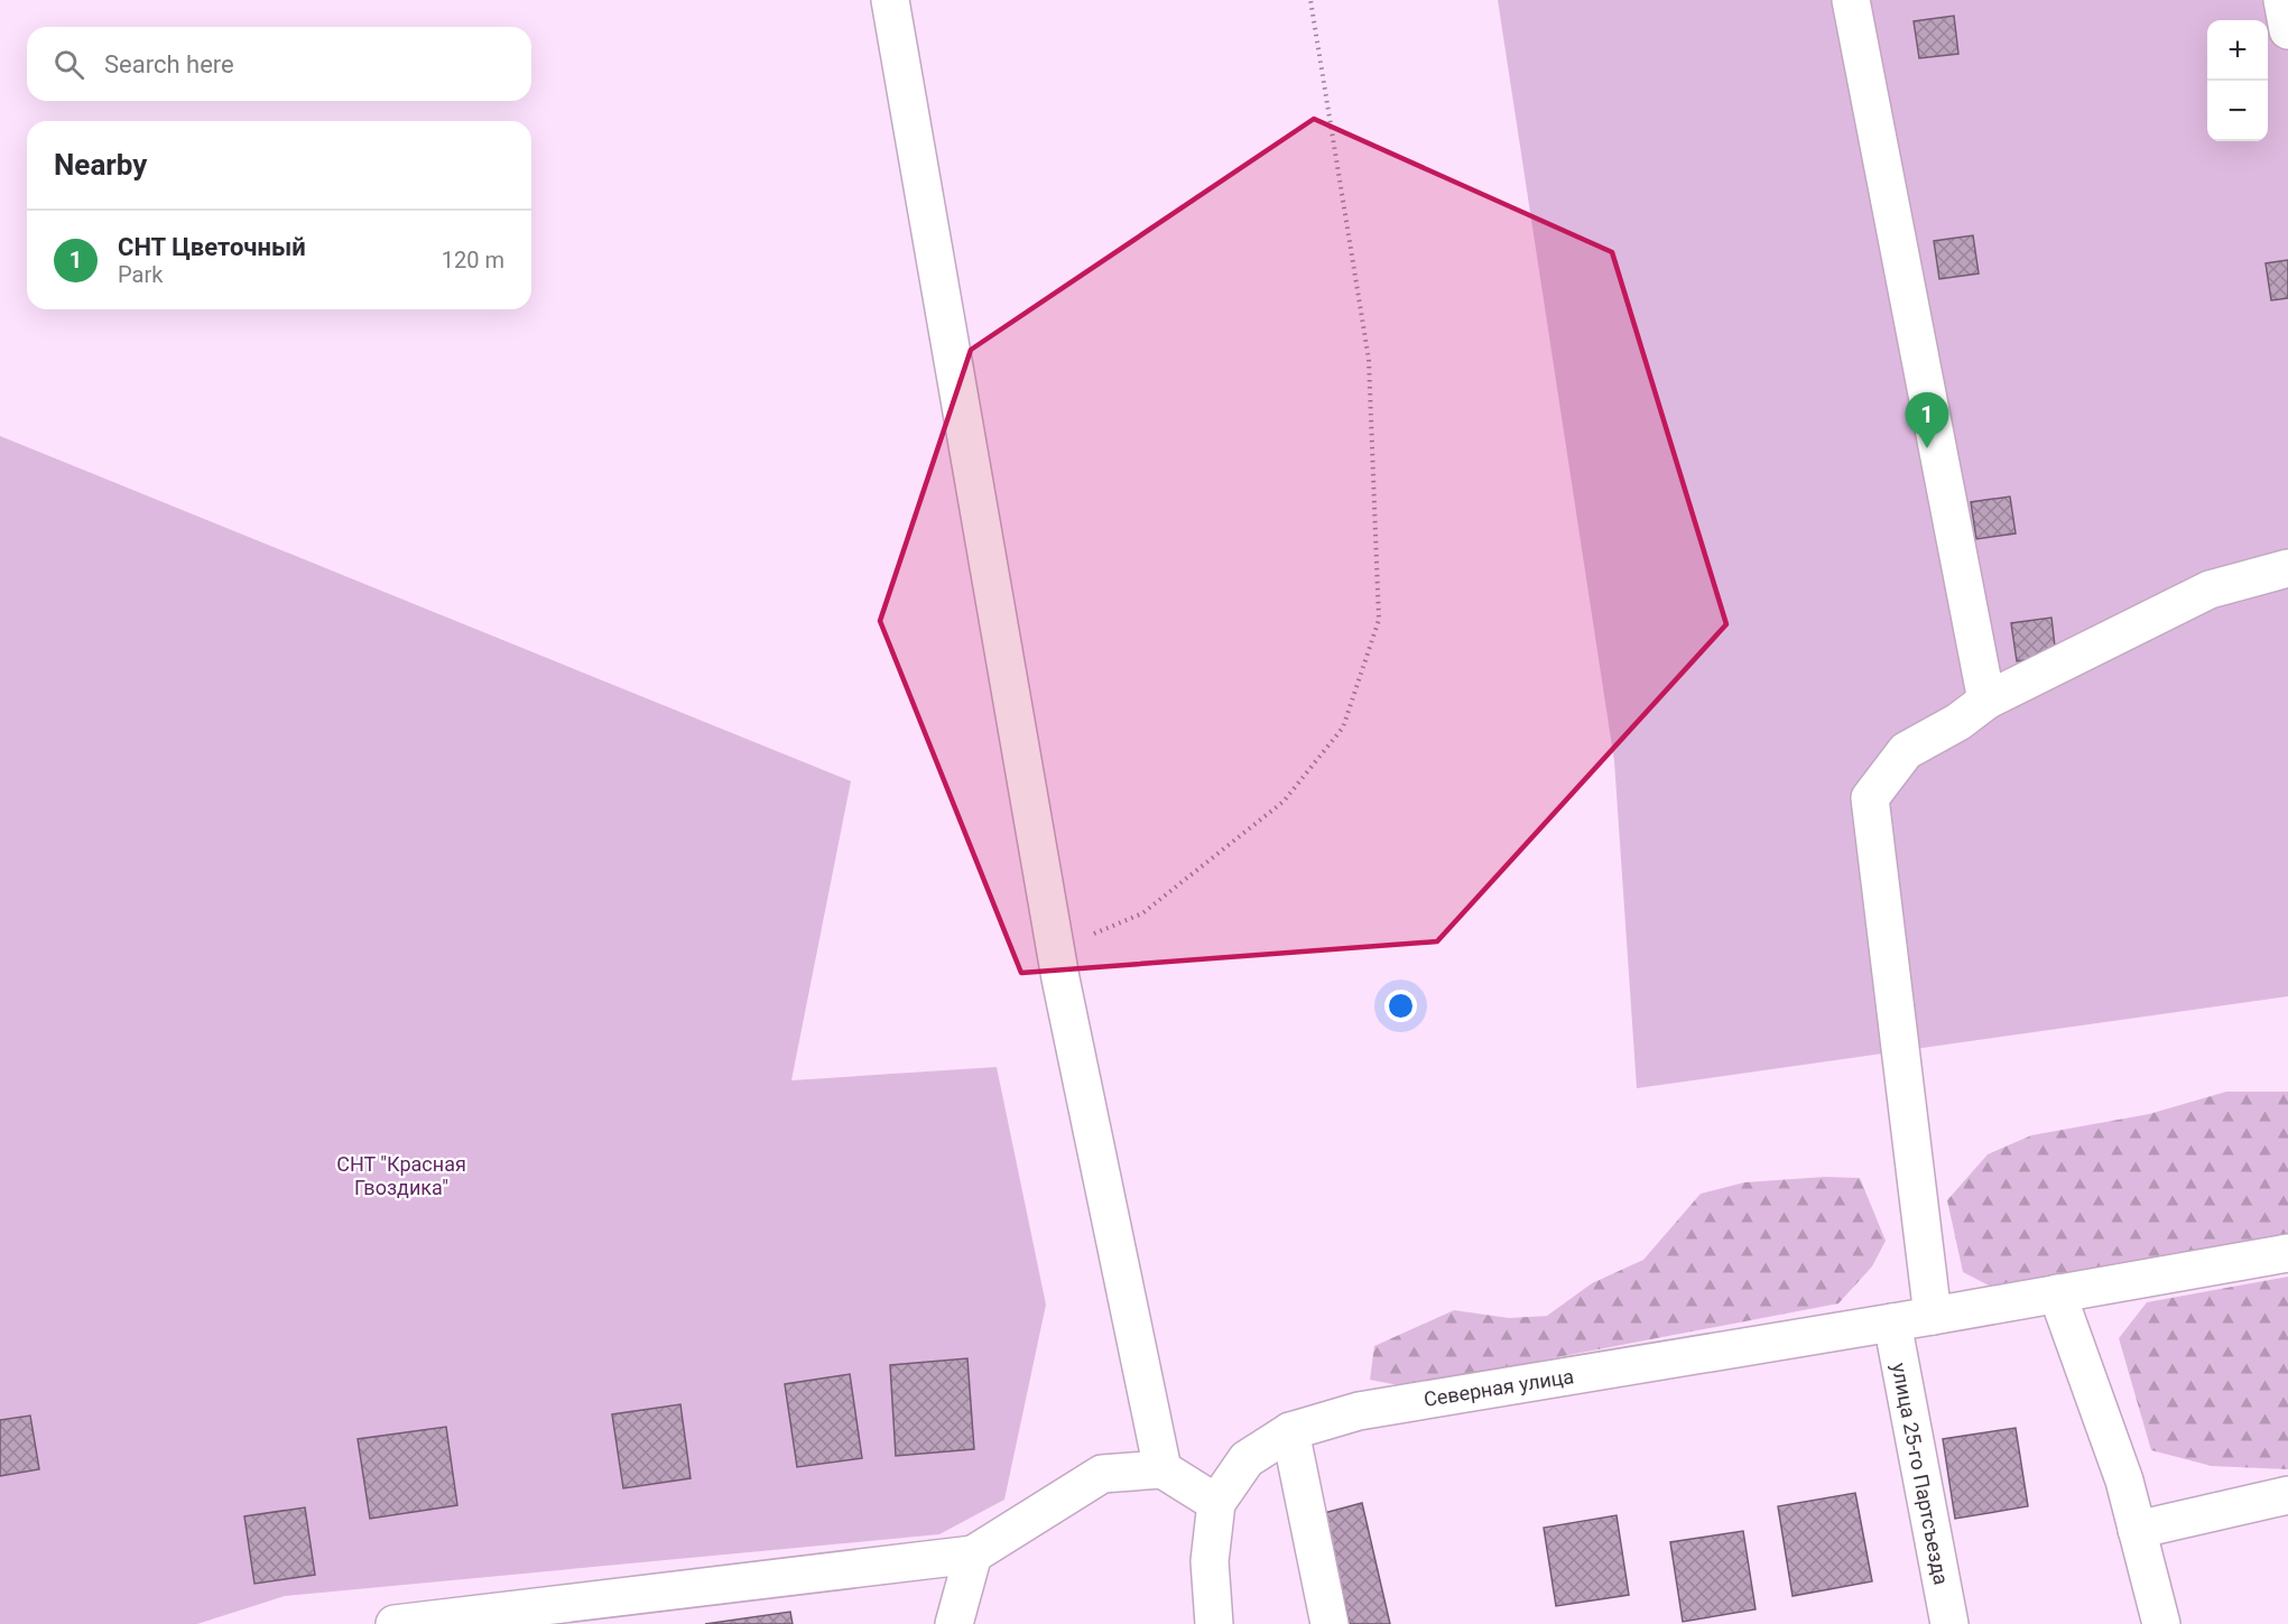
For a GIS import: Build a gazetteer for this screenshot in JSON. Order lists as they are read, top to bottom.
{
  "streets": {
    "street": ["Северная улица", "улица 25-го Партсъезда"]
  },
  "crossings": [
    ["Северная улица", "улица 25-го Партсъезда"]
  ],
  "parks": ["СНТ \"Красная Гвоздика\""],
  "page": {
    "map_buttons": ["+", "−"],
    "search": "Search here",
    "heading": "Nearby",
    "list": [
      {
        "mark": "1",
        "name": "СНТ Цветочный",
        "note": "Park",
        "value": "120 m"
      }
    ],
    "pins": "1"
  }
}
